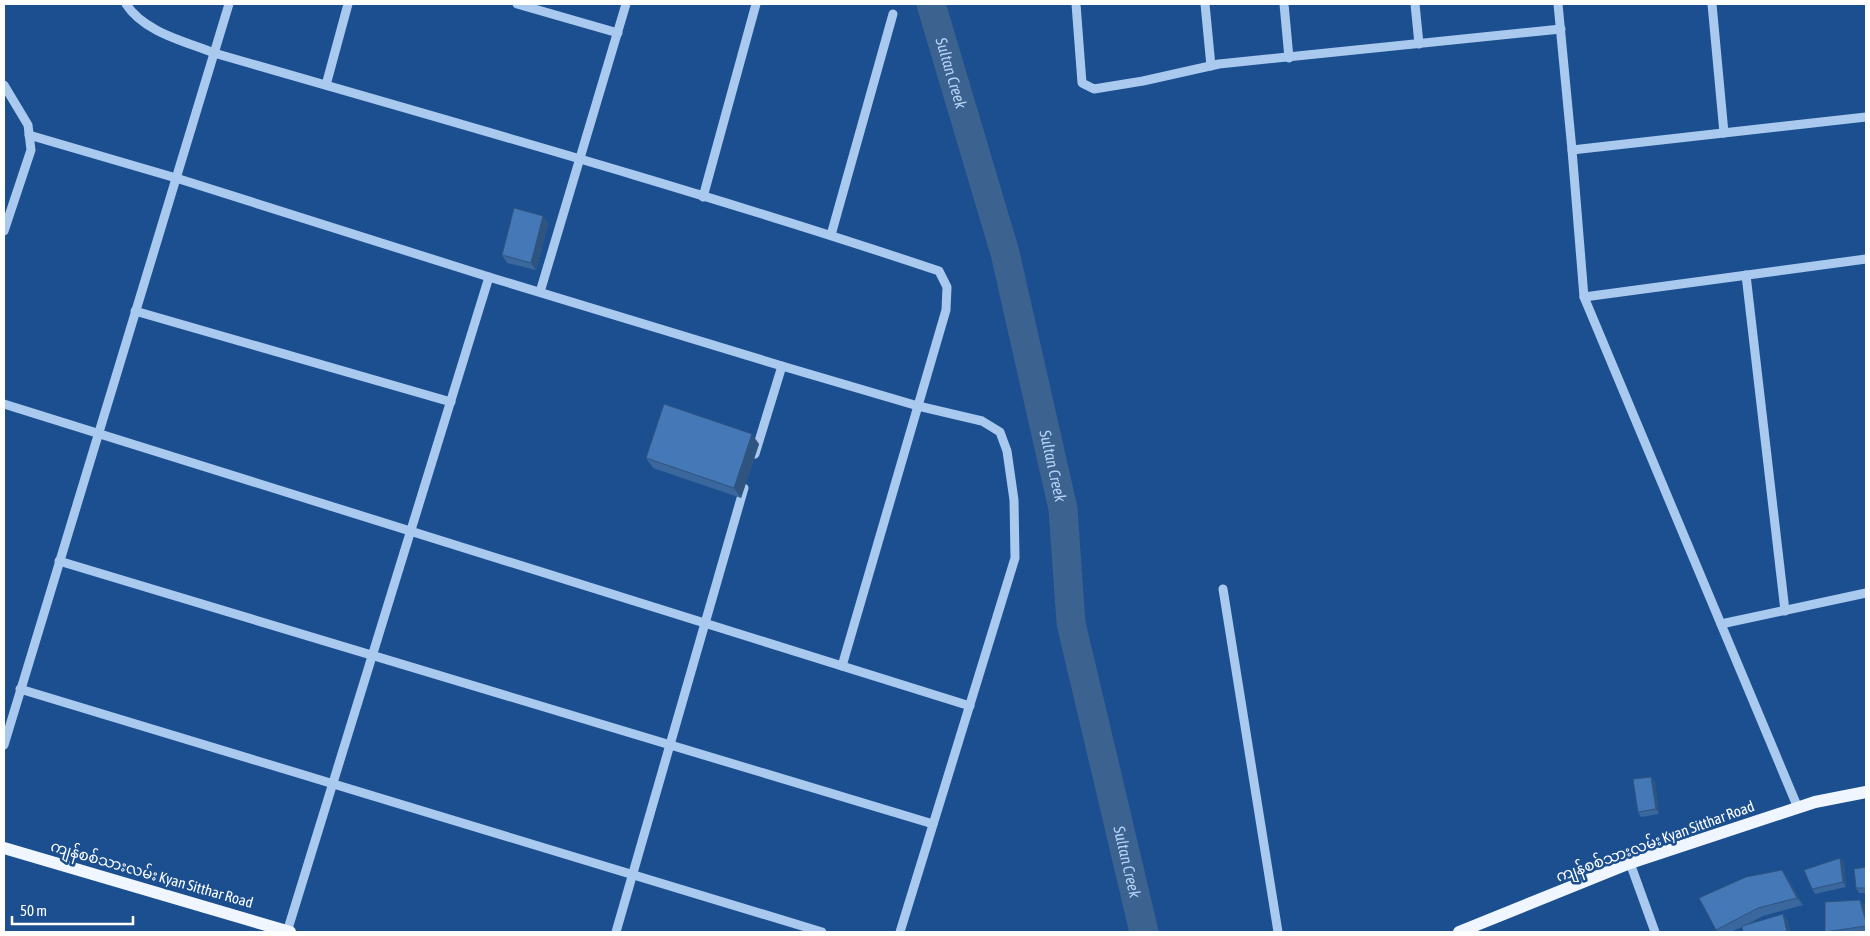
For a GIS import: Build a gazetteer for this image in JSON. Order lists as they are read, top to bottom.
{
  "streets": {
    "main road": ["ကျန်စစ်သားလမ်း Kyan Sitthar Road"]
  },
  "water": ["Sultan Creek"],
  "scale_bar": "50 m"
}
